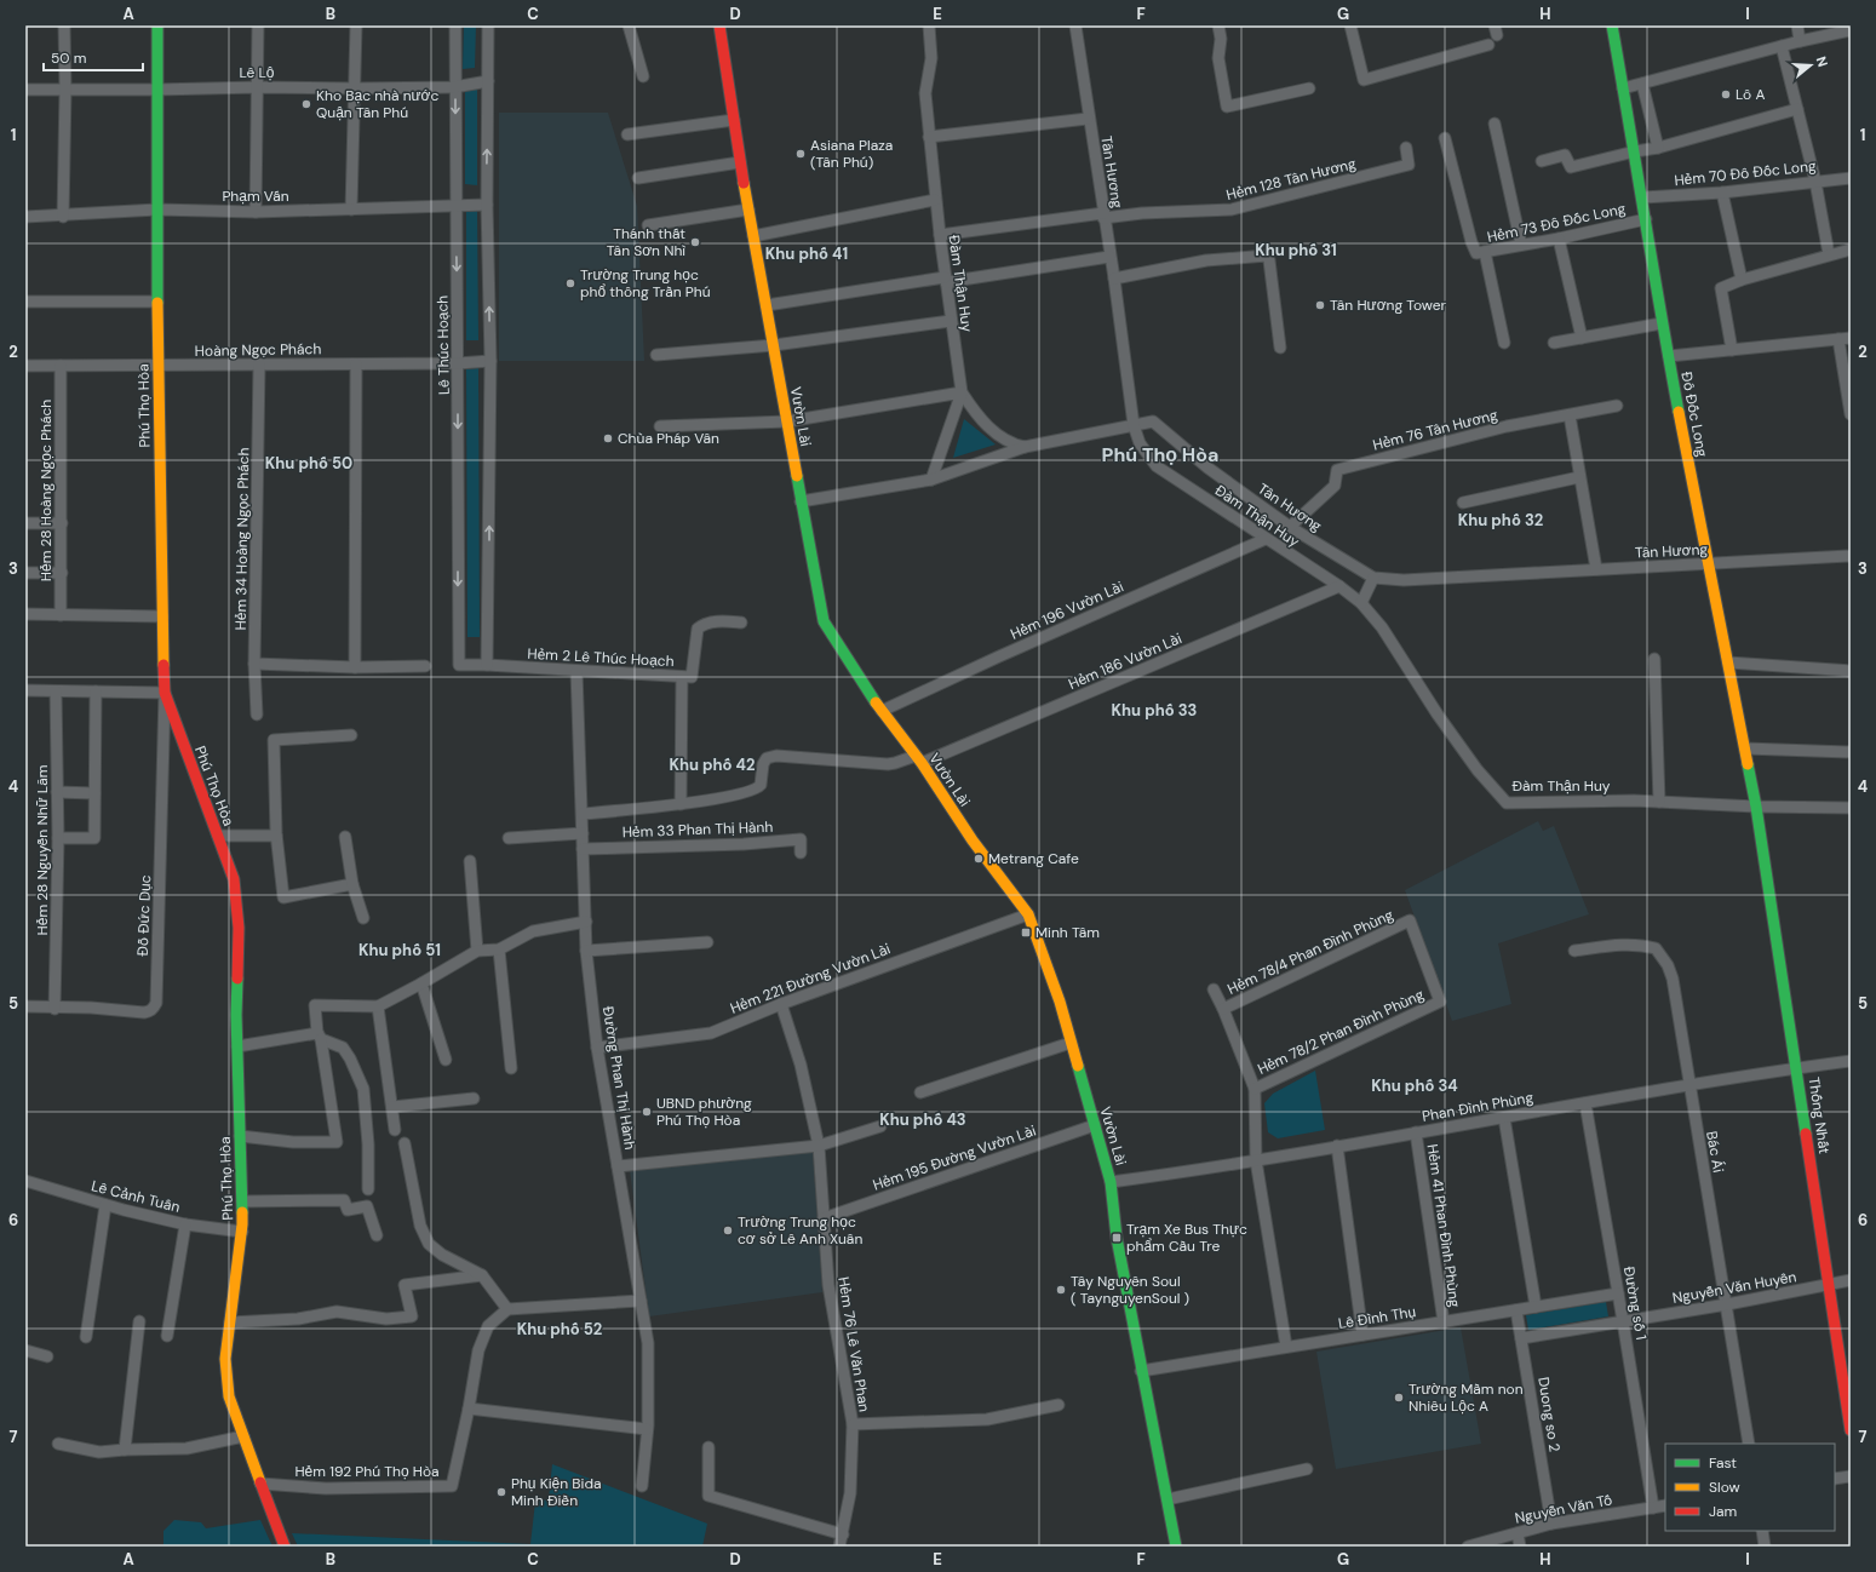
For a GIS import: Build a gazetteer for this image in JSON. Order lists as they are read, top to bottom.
{
  "streets": {
    "street": [
      "Lê Lộ",
      "Tân Hương",
      "Hẻm 70 Đô Đốc Long",
      "Hẻm 128 Tân Hương",
      "Phạm Vấn",
      "Hẻm 73 Đô Đốc Long",
      "Đàm Thận Huy",
      "Lê Thúc Hoạch",
      "Hoàng Ngọc Phách",
      "Phú Thọ Hòa",
      "Đô Đốc Long",
      "Vườn Lài",
      "Hẻm 76 Tân Hương",
      "Hẻm 28 Hoàng Ngọc Phách",
      "Hẻm 34 Hoàng Ngọc Phách",
      "Hẻm 196 Vườn Lài",
      "Hẻm 2 Lê Thúc Hoạch",
      "Hẻm 186 Vườn Lài",
      "Hẻm 33 Phan Thị Hành",
      "Hẻm 28 Nguyễn Nhữ Lãm",
      "Đỗ Đức Dục",
      "Hẻm 78/4 Phan Đình Phùng",
      "Hẻm 221 Đường Vườn Lài",
      "Hẻm 78/2 Phan Đình Phùng",
      "Đường Phan Thị Hành",
      "Phan Đình Phùng",
      "Thống Nhất",
      "Bác Ái",
      "Hẻm 195 Đường Vườn Lài",
      "Lê Cảnh Tuân",
      "Hẻm 41 Phan Đình Phùng",
      "Nguyễn Văn Huyên",
      "Đường số 1",
      "Lê Đình Thụ",
      "Hẻm 76 Lê Văn Phan",
      "Duong so 2",
      "Hẻm 192 Phú Thọ Hòa",
      "Nguyễn Văn Tố"
    ]
  },
  "crossings": [
    ["Lê Lộ", "Lê Thúc Hoạch"],
    ["Lê Lộ", "Phú Thọ Hòa"],
    ["Tân Hương", "Hẻm 128 Tân Hương"],
    ["Tân Hương", "Đàm Thận Huy"],
    ["Tân Hương", "Đô Đốc Long"],
    ["Tân Hương", "Hẻm 76 Tân Hương"],
    ["Hẻm 70 Đô Đốc Long", "Đô Đốc Long"],
    ["Phạm Vấn", "Lê Thúc Hoạch"],
    ["Phạm Vấn", "Phú Thọ Hòa"],
    ["Hẻm 73 Đô Đốc Long", "Đô Đốc Long"],
    ["Đàm Thận Huy", "Đô Đốc Long"],
    ["Đàm Thận Huy", "Hẻm 196 Vườn Lài"],
    ["Đàm Thận Huy", "Hẻm 186 Vườn Lài"],
    ["Đàm Thận Huy", "Thống Nhất"],
    ["Lê Thúc Hoạch", "Hoàng Ngọc Phách"],
    ["Lê Thúc Hoạch", "Hẻm 2 Lê Thúc Hoạch"],
    ["Hoàng Ngọc Phách", "Phú Thọ Hòa"],
    ["Hoàng Ngọc Phách", "Hẻm 28 Hoàng Ngọc Phách"],
    ["Hoàng Ngọc Phách", "Hẻm 34 Hoàng Ngọc Phách"],
    ["Phú Thọ Hòa", "Đỗ Đức Dục"],
    ["Phú Thọ Hòa", "Lê Cảnh Tuân"],
    ["Phú Thọ Hòa", "Hẻm 192 Phú Thọ Hòa"],
    ["Đô Đốc Long", "Thống Nhất"],
    ["Vườn Lài", "Hẻm 196 Vườn Lài"],
    ["Vườn Lài", "Hẻm 186 Vườn Lài"],
    ["Vườn Lài", "Hẻm 221 Đường Vườn Lài"],
    ["Vườn Lài", "Phan Đình Phùng"],
    ["Vườn Lài", "Hẻm 195 Đường Vườn Lài"],
    ["Vườn Lài", "Lê Đình Thụ"],
    ["Hẻm 2 Lê Thúc Hoạch", "Đường Phan Thị Hành"],
    ["Hẻm 33 Phan Thị Hành", "Đường Phan Thị Hành"],
    ["Hẻm 28 Nguyễn Nhữ Lãm", "Đỗ Đức Dục"],
    ["Hẻm 78/4 Phan Đình Phùng", "Hẻm 78/2 Phan Đình Phùng"],
    ["Hẻm 221 Đường Vườn Lài", "Đường Phan Thị Hành"],
    ["Hẻm 221 Đường Vườn Lài", "Hẻm 76 Lê Văn Phan"],
    ["Phan Đình Phùng", "Thống Nhất"],
    ["Phan Đình Phùng", "Bác Ái"],
    ["Phan Đình Phùng", "Hẻm 41 Phan Đình Phùng"],
    ["Phan Đình Phùng", "Đường số 1"],
    ["Thống Nhất", "Nguyễn Văn Huyên"],
    ["Bác Ái", "Nguyễn Văn Huyên"],
    ["Hẻm 195 Đường Vườn Lài", "Hẻm 76 Lê Văn Phan"],
    ["Hẻm 41 Phan Đình Phùng", "Lê Đình Thụ"],
    ["Nguyễn Văn Huyên", "Đường số 1"],
    ["Nguyễn Văn Huyên", "Duong so 2"],
    ["Đường số 1", "Lê Đình Thụ"],
    ["Đường số 1", "Nguyễn Văn Tố"],
    ["Lê Đình Thụ", "Duong so 2"],
    ["Duong so 2", "Nguyễn Văn Tố"]
  ],
  "districts": [
    "Khu phố 31",
    "Khu phố 41",
    "Phú Thọ Hòa",
    "Khu phố 50",
    "Khu phố 32",
    "Khu phố 33",
    "Khu phố 42",
    "Khu phố 51",
    "Khu phố 34",
    "Khu phố 43",
    "Khu phố 52"
  ],
  "places": {
    "other": [
      "Lô A",
      "Kho Bạc nhà nước Quận Tân Phú",
      "Asiana Plaza (Tân Phú)",
      "Thánh thất Tân Sơn Nhì",
      "Trường Trung học phổ thông Trần Phú",
      "Tân Hương Tower",
      "Chùa Pháp Vân",
      "Metrang Cafe",
      "UBND phường Phú Thọ Hòa",
      "Trường Trung học cơ sở Lê Anh Xuân",
      "Tây Nguyên Soul ( TaynguyenSoul )",
      "Trường Mầm non Nhiêu Lộc A",
      "Phụ Kiện Bida Minh Điền"
    ],
    "transit": ["Minh Tâm", "Trạm Xe Bus Thực phẩm Cầu Tre"]
  },
  "legend": ["Fast", "Slow", "Jam"],
  "scale_bar": "50 m",
  "north": "right",
  "grid": {
    "columns": [
      "A",
      "B",
      "C",
      "D",
      "E",
      "F",
      "G",
      "H",
      "I"
    ],
    "rows": [
      "1",
      "2",
      "3",
      "4",
      "5",
      "6",
      "7"
    ]
  }
}
